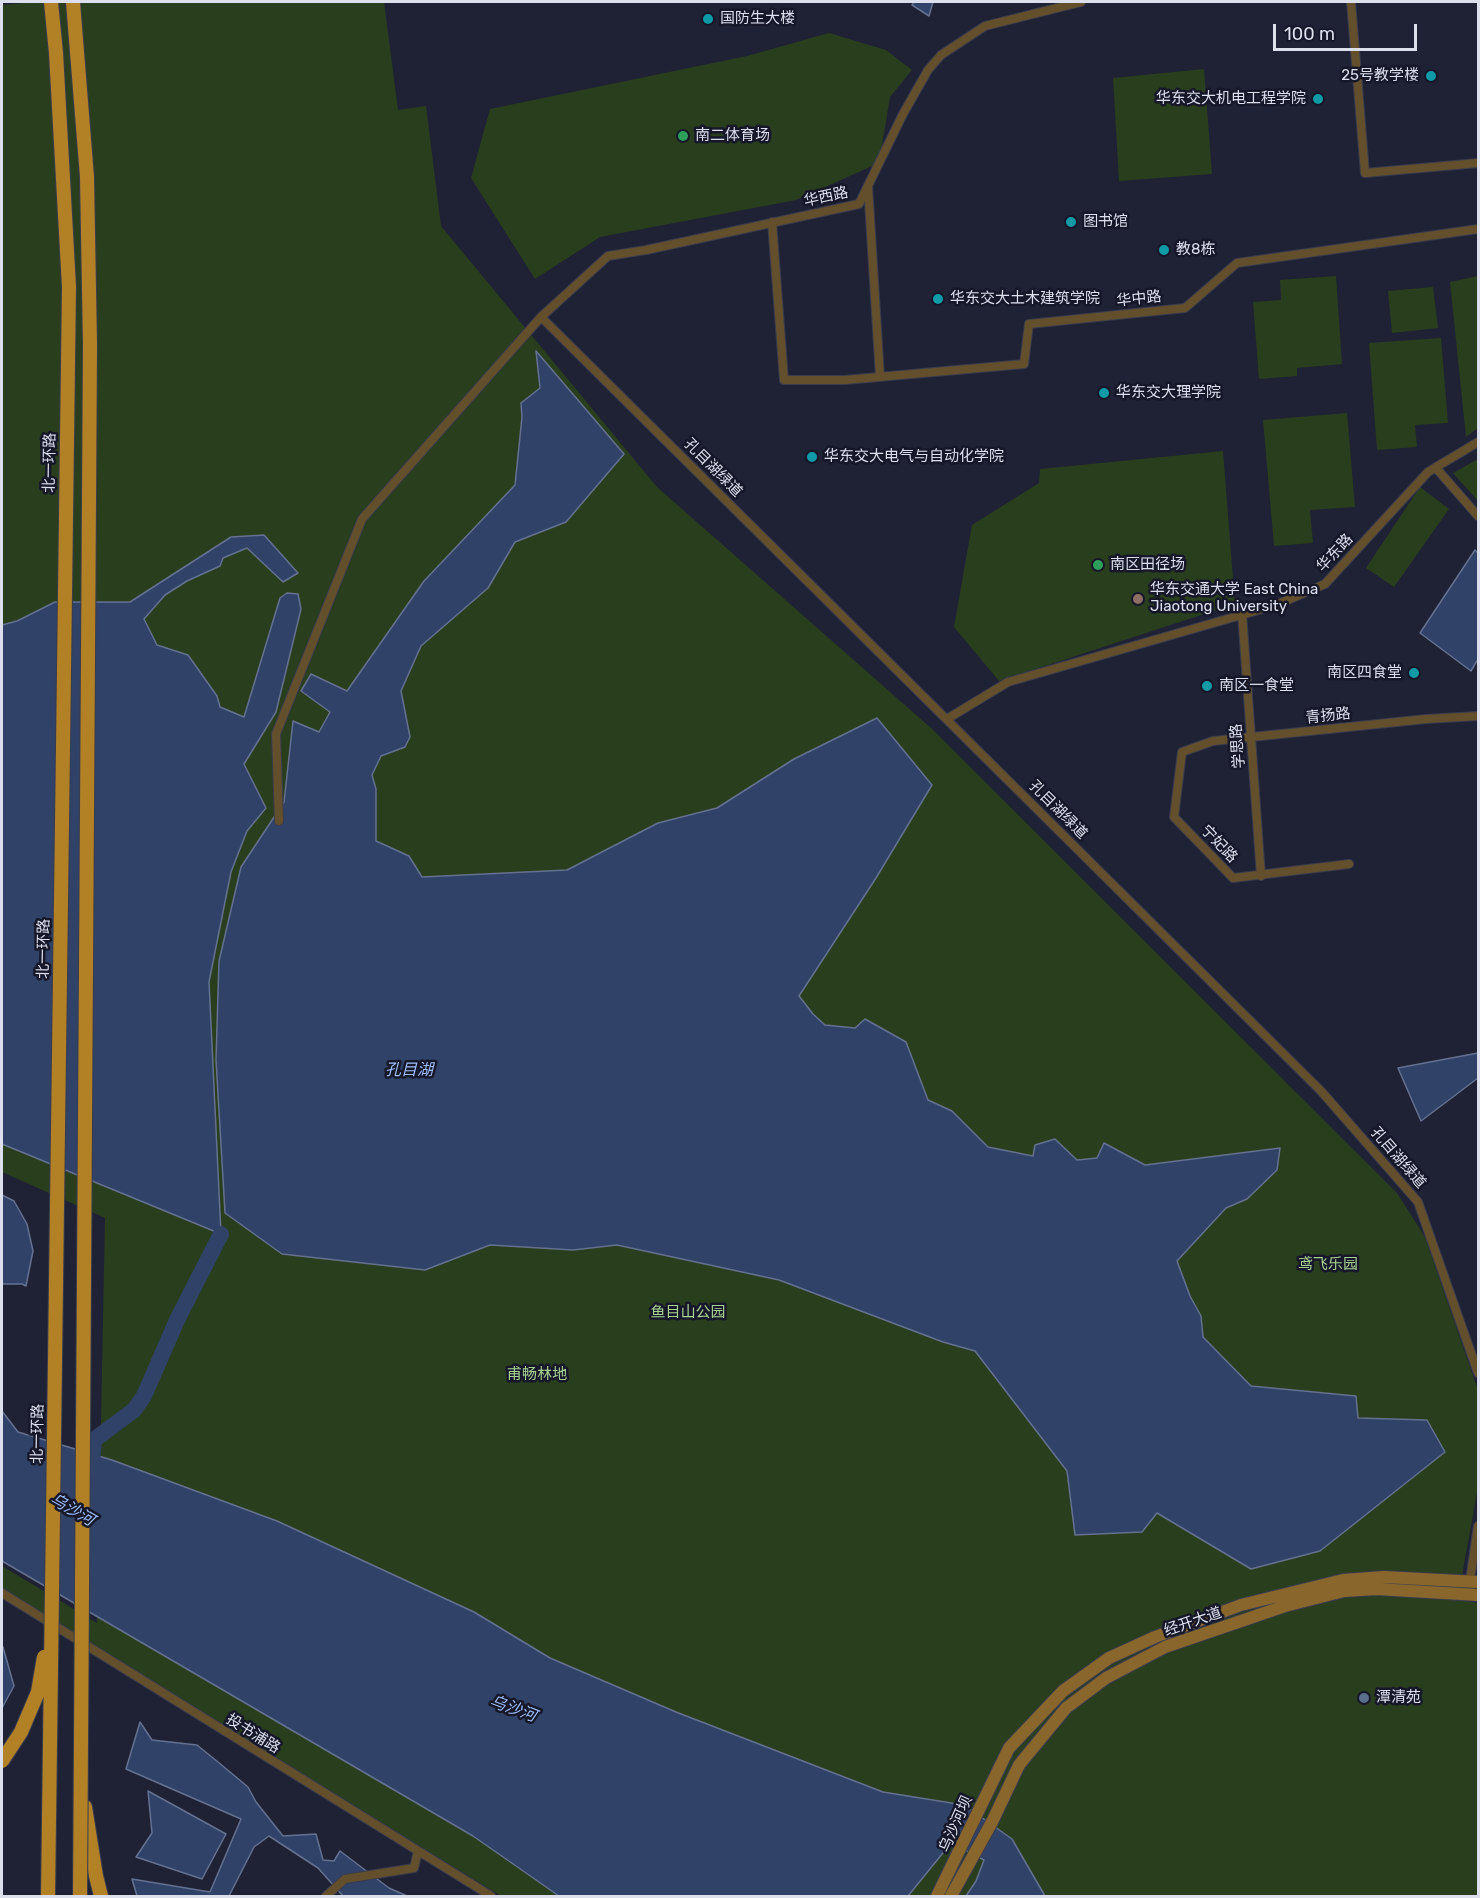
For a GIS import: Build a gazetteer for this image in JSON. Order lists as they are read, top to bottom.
{
  "streets": {
    "highway": ["北一环路"],
    "main road": ["经开大道", "乌沙河坝"],
    "street": [
      "华西路",
      "华中路",
      "孔目湖绿道",
      "华东路",
      "青扬路",
      "学思路",
      "宁妃路",
      "投书浦路"
    ]
  },
  "crossings": [
    ["华西路", "华中路"],
    ["华西路", "孔目湖绿道"],
    ["孔目湖绿道", "华东路"],
    ["华东路", "学思路"],
    ["青扬路", "学思路"],
    ["青扬路", "宁妃路"],
    ["学思路", "宁妃路"],
    ["经开大道", "乌沙河坝"]
  ],
  "water": ["孔目湖", "乌沙河"],
  "parks": ["鸢飞乐园", "鱼目山公园", "甫畅林地"],
  "places": [
    "国防生大楼",
    "25号教学楼",
    "华东交大机电工程学院",
    "南二体育场",
    "图书馆",
    "教8栋",
    "华东交大土木建筑学院",
    "华东交大理学院",
    "华东交大电气与自动化学院",
    "南区田径场",
    "华东交通大学 East China Jiaotong University",
    "南区四食堂",
    "南区一食堂",
    "潭清苑"
  ],
  "scale_bar": "100 m"
}
